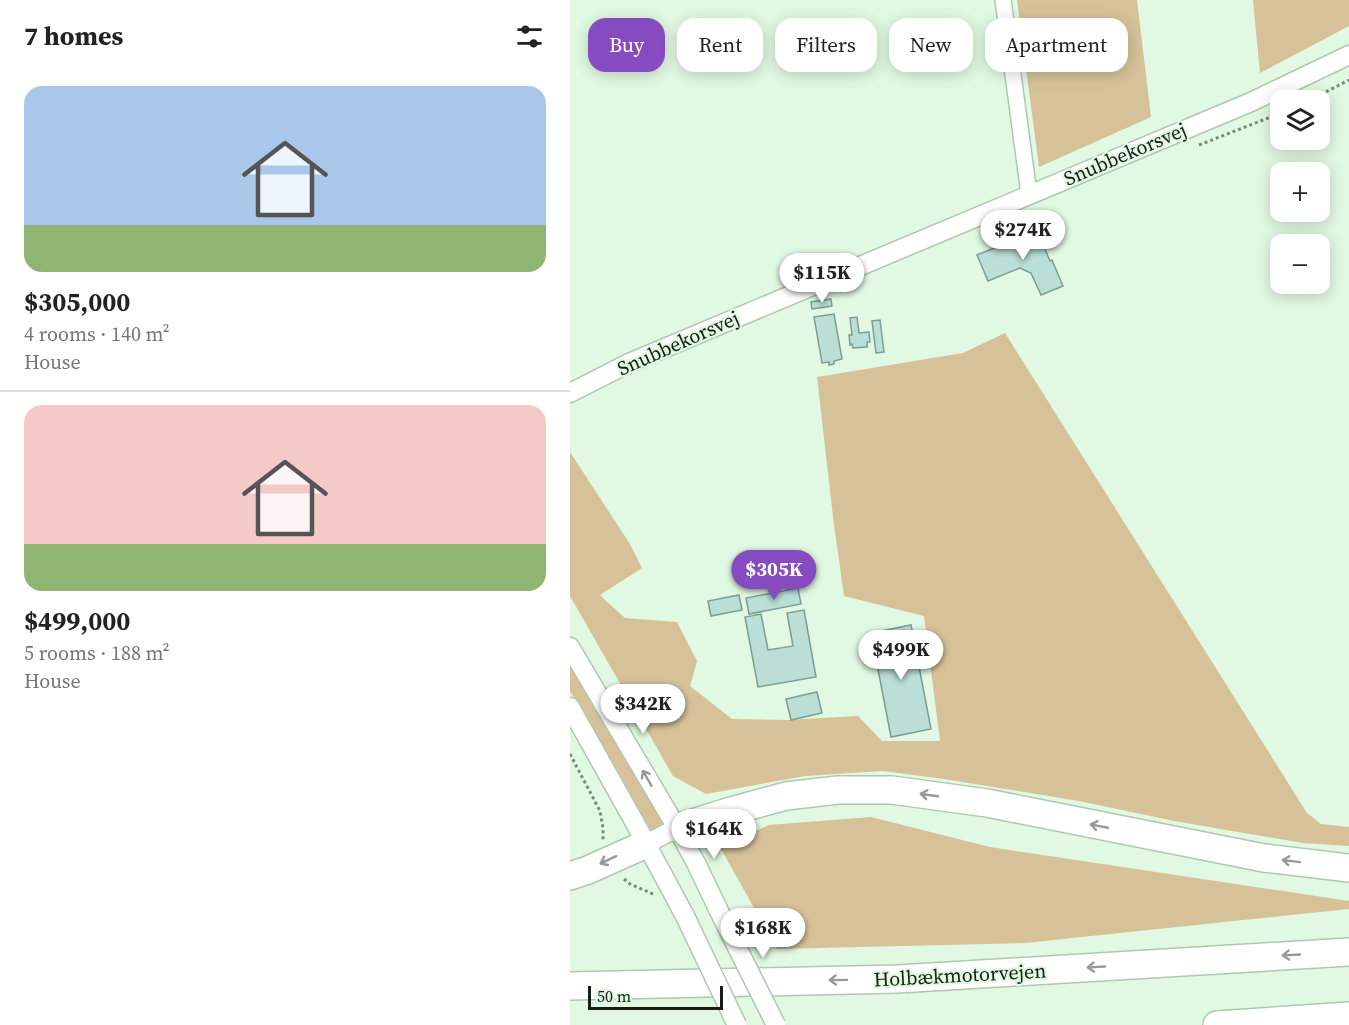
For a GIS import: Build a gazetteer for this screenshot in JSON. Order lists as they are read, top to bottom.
{
  "streets": {
    "highway": ["Holbækmotorvejen"],
    "street": ["Snubbekorsvej"]
  },
  "scale_bar": "50 m",
  "page": {
    "heading": "7 homes",
    "chip": [
      "Buy",
      "Rent",
      "Filters",
      "New",
      "Apartment"
    ],
    "list": [
      {
        "name": "$305,000",
        "note": "4 rooms · 140 m² · House"
      },
      {
        "name": "$499,000",
        "note": "5 rooms · 188 m² · House"
      }
    ],
    "map_buttons": ["+", "−"],
    "price": [
      "$274K",
      "$115K",
      "$305K",
      "$499K",
      "$342K",
      "$164K",
      "$168K"
    ],
    "scale": "50 m"
  }
}
